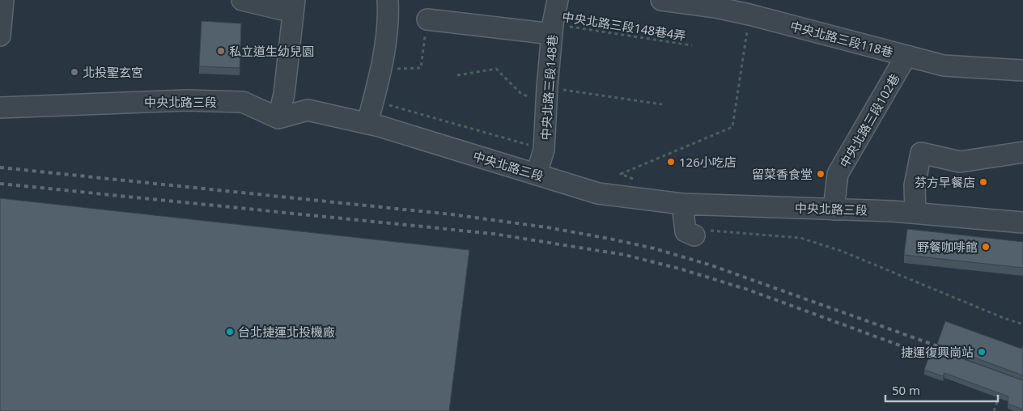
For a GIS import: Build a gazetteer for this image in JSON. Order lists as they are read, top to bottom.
{
  "streets": {
    "street": [
      "中央北路三段118巷",
      "中央北路三段148巷",
      "中央北路三段",
      "中央北路三段102巷"
    ],
    "path": ["中央北路三段148巷4弄"]
  },
  "crossings": [
    ["中央北路三段148巷4弄", "中央北路三段148巷"],
    ["中央北路三段118巷", "中央北路三段102巷"],
    ["中央北路三段148巷", "中央北路三段"],
    ["中央北路三段", "中央北路三段102巷"]
  ],
  "places": [
    "私立道生幼兒園",
    "北投聖玄宮",
    "126小吃店",
    "留菜香食堂",
    "芬方早餐店",
    "野餐咖啡館",
    "台北捷運北投機廠",
    "捷運復興崗站"
  ],
  "scale_bar": "50 m"
}
